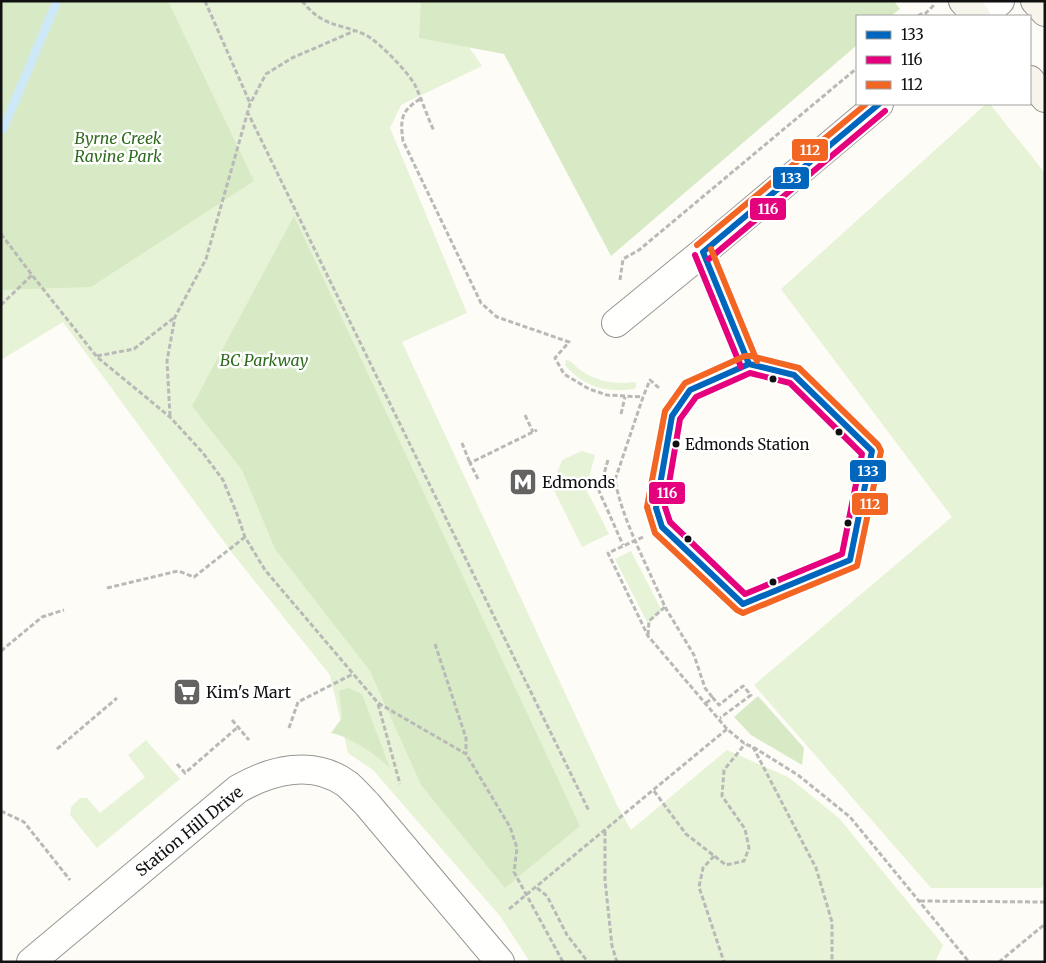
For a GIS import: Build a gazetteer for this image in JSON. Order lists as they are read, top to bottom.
{
  "streets": {
    "street": ["Station Hill Drive"]
  },
  "parks": ["Byrne Creek Ravine Park", "BC Parkway"],
  "places": {
    "other": ["Edmonds Station"],
    "metro station": ["Edmonds"],
    "supermarket": ["Kim's Mart"]
  },
  "lines": ["transit line 133", "transit line 112", "transit line 116"],
  "legend": ["133", "116", "112"]
}
